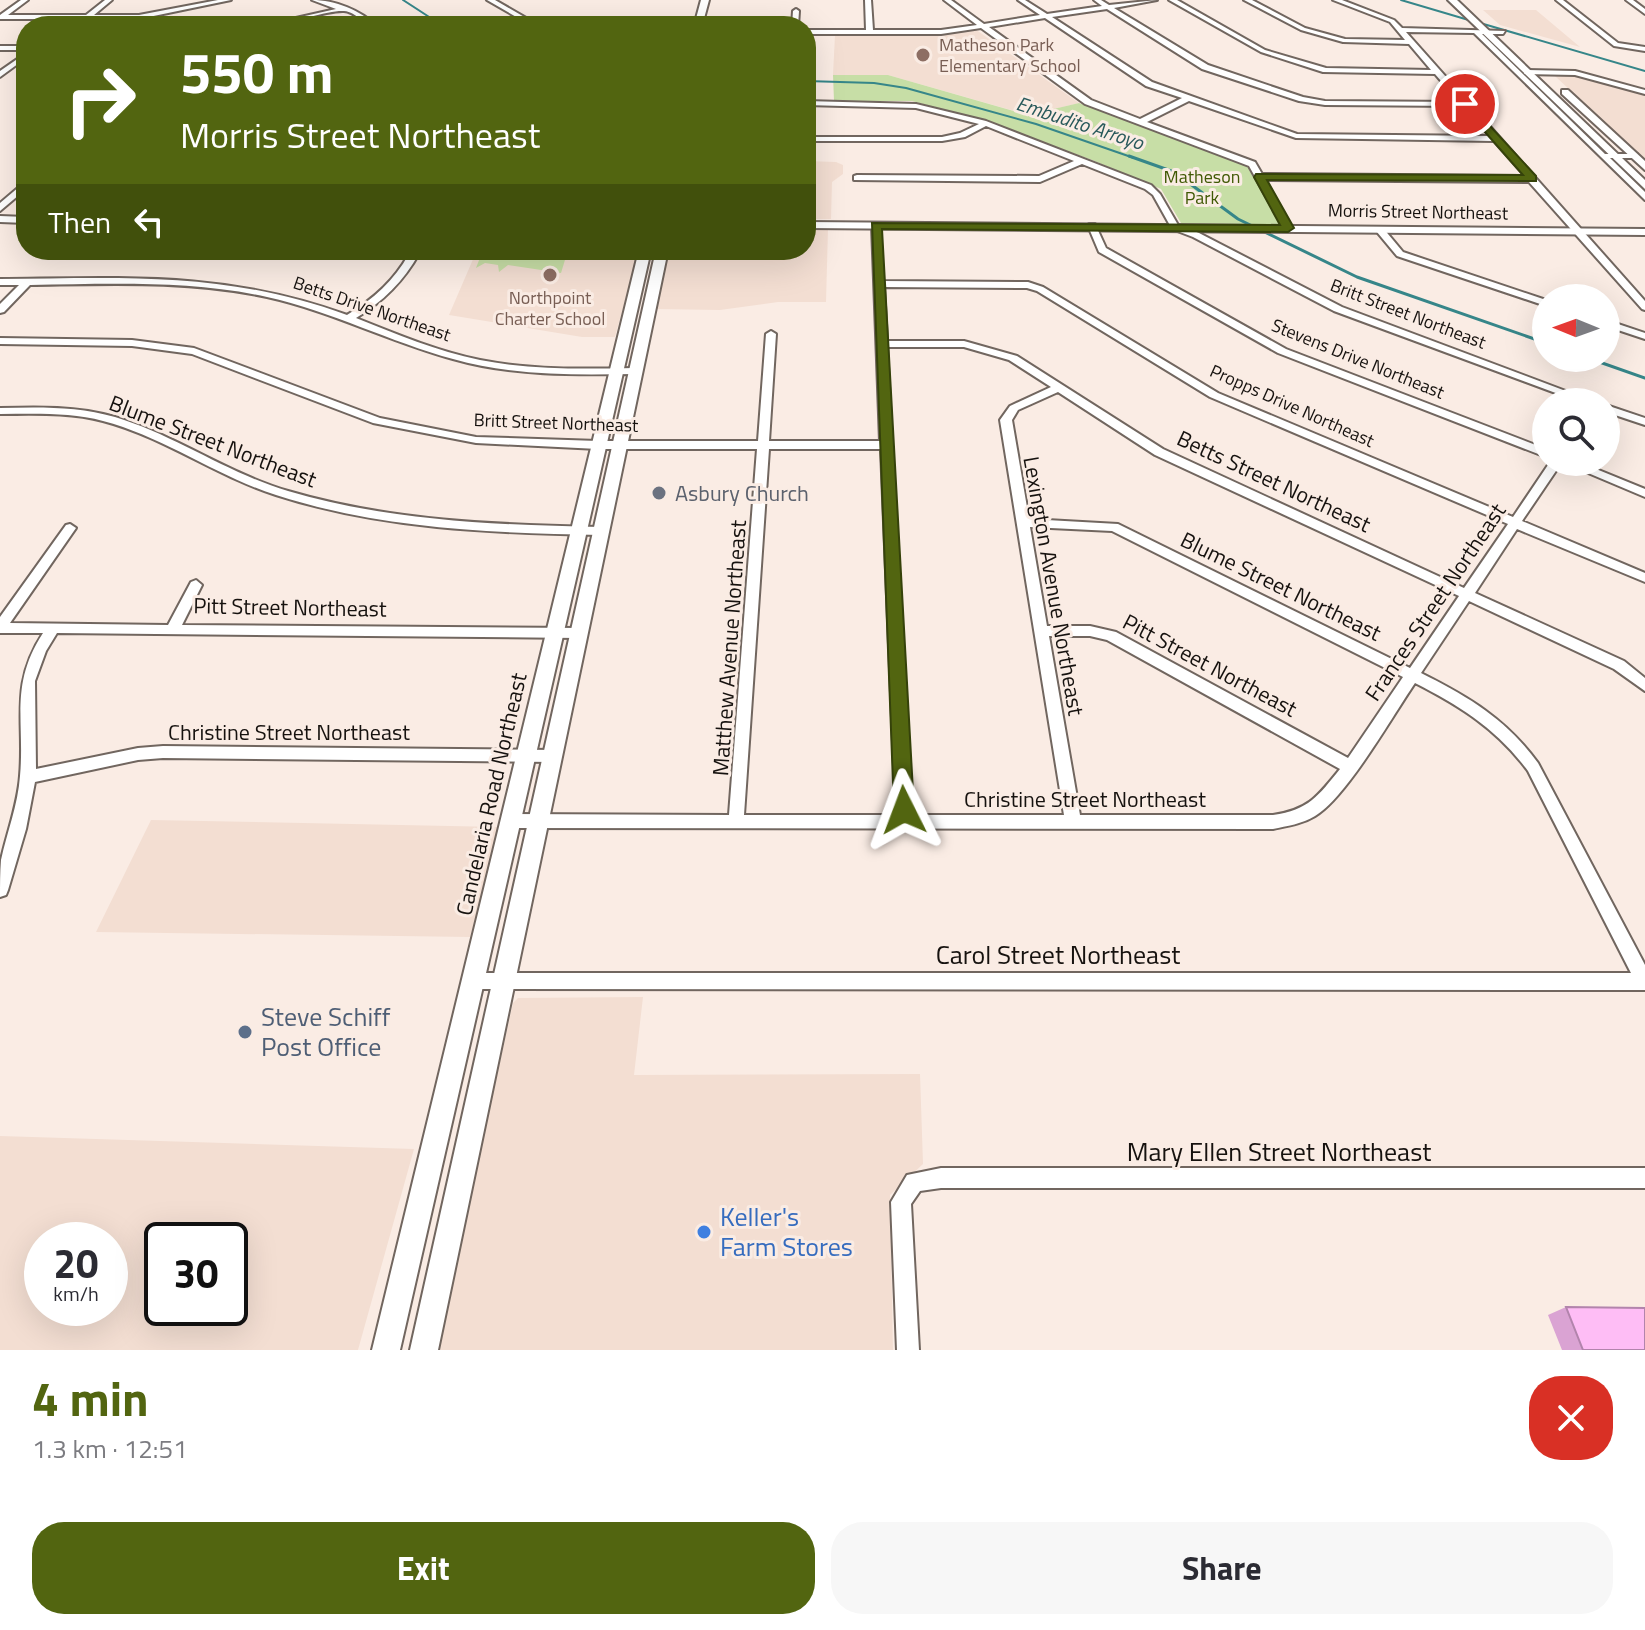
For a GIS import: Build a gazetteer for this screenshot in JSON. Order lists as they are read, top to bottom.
{
  "streets": {
    "main road": ["Morris Street Northeast", "Candelaria Road Northeast"],
    "street": [
      "Betts Drive Northeast",
      "Britt Street Northeast",
      "Stevens Drive Northeast",
      "Propps Drive Northeast",
      "Blume Street Northeast",
      "Betts Street Northeast",
      "Lexington Avenue Northeast",
      "Frances Street Northeast",
      "Pitt Street Northeast",
      "Matthew Avenue Northeast",
      "Christine Street Northeast",
      "Carol Street Northeast",
      "Mary Ellen Street Northeast"
    ]
  },
  "crossings": [
    ["Morris Street Northeast", "Britt Street Northeast"],
    ["Morris Street Northeast", "Stevens Drive Northeast"],
    ["Betts Drive Northeast", "Candelaria Road Northeast"],
    ["Britt Street Northeast", "Matthew Avenue Northeast"],
    ["Britt Street Northeast", "Candelaria Road Northeast"],
    ["Propps Drive Northeast", "Frances Street Northeast"],
    ["Blume Street Northeast", "Lexington Avenue Northeast"],
    ["Blume Street Northeast", "Frances Street Northeast"],
    ["Blume Street Northeast", "Candelaria Road Northeast"],
    ["Blume Street Northeast", "Carol Street Northeast"],
    ["Betts Street Northeast", "Lexington Avenue Northeast"],
    ["Betts Street Northeast", "Frances Street Northeast"],
    ["Lexington Avenue Northeast", "Pitt Street Northeast"],
    ["Lexington Avenue Northeast", "Christine Street Northeast"],
    ["Frances Street Northeast", "Pitt Street Northeast"],
    ["Frances Street Northeast", "Christine Street Northeast"],
    ["Pitt Street Northeast", "Christine Street Northeast"],
    ["Pitt Street Northeast", "Candelaria Road Northeast"],
    ["Matthew Avenue Northeast", "Christine Street Northeast"],
    ["Christine Street Northeast", "Candelaria Road Northeast"],
    ["Candelaria Road Northeast", "Carol Street Northeast"]
  ],
  "water": ["Embudito Arroyo"],
  "parks": ["Matheson Park"],
  "places": [
    "Matheson Park Elementary School",
    "Northpoint Charter School",
    "Asbury Church",
    "Steve Schiff Post Office",
    "Keller's Farm Stores"
  ],
  "north": "left",
  "page": {
    "turn": ["550 m", "Morris Street Northeast"],
    "then": "Then",
    "speed": "20 km/h",
    "limit": "30",
    "heading": ["4 min", "1.3 km · 12:51"],
    "buttons": ["Exit", "Share"]
  }
}
